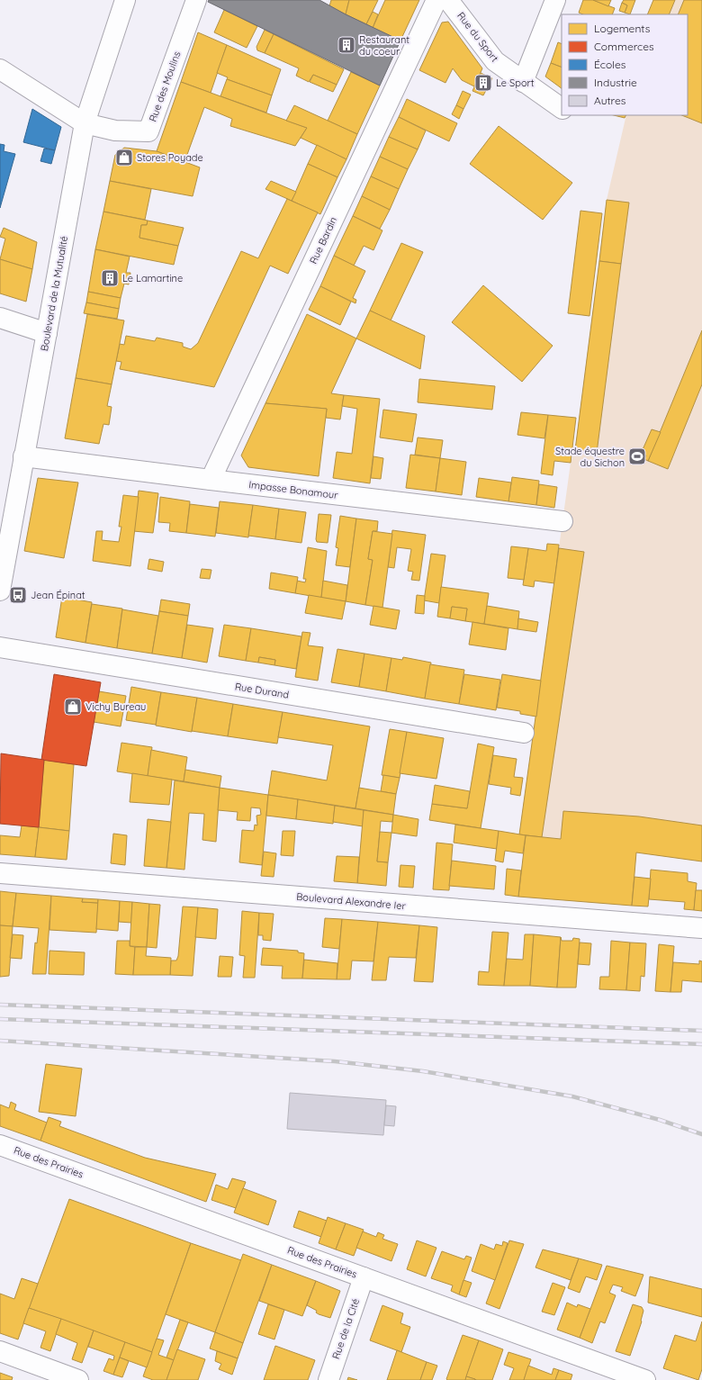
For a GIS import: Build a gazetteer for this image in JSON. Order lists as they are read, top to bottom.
{
  "streets": {
    "street": [
      "Rue du Sport",
      "Rue des Moulins",
      "Rue Bardin",
      "Boulevard de la Mutualité",
      "Impasse Bonamour",
      "Rue Durand",
      "Boulevard Alexandre Ier",
      "Rue des Prairies",
      "Rue de la Cité"
    ]
  },
  "crossings": [
    ["Rue des Moulins", "Boulevard de la Mutualité"],
    ["Rue Bardin", "Impasse Bonamour"],
    ["Boulevard de la Mutualité", "Impasse Bonamour"],
    ["Rue des Prairies", "Rue de la Cité"]
  ],
  "places": {
    "building": ["Restaurant du coeur", "Le Sport", "Le Lamartine"],
    "shop": ["Stores Poyade", "Vichy Bureau"],
    "sports": ["Stade équestre du Sichon"],
    "bus stop": ["Jean Épinat"]
  },
  "legend": [
    "Logements",
    "Commerces",
    "Écoles",
    "Industrie",
    "Autres"
  ]
}
